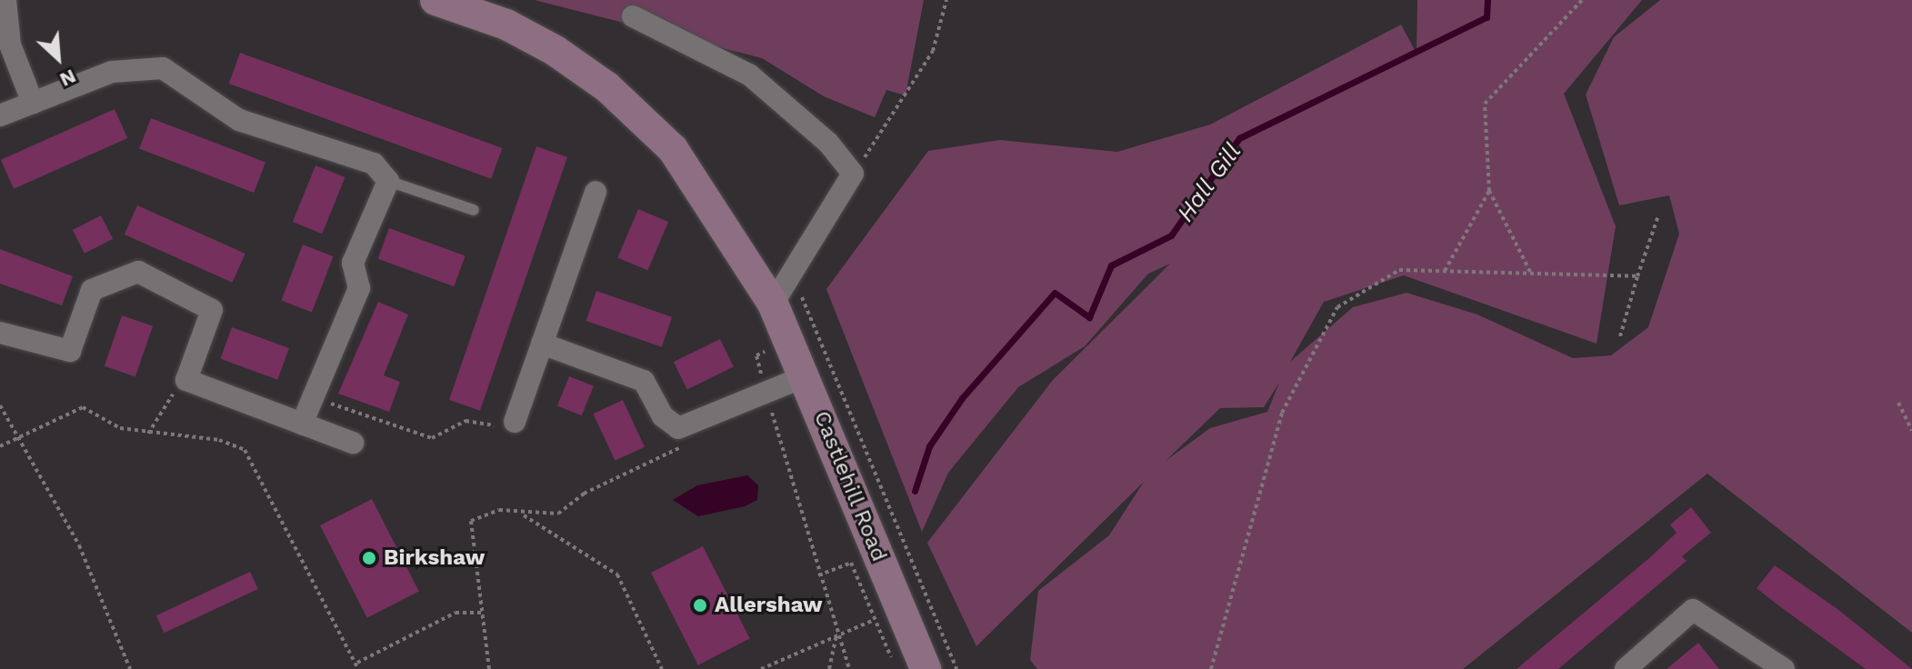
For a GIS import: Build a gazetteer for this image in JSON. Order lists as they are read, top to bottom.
{
  "streets": {
    "main road": ["Castlehill Road"]
  },
  "water": ["Hall Gill"],
  "places": ["Birkshaw", "Allershaw"],
  "north": "bottom right"
}
